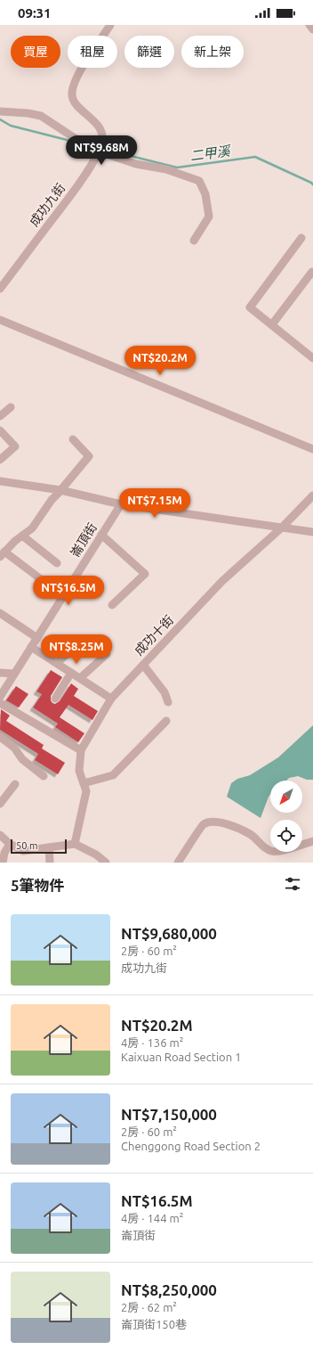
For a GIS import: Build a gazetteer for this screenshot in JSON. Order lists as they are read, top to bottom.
{
  "streets": {
    "street": ["成功九街", "崙頂街", "成功十街"]
  },
  "water": ["二甲溪"],
  "scale_bar": "50 m",
  "north": "bottom left",
  "page": {
    "status": "09:31",
    "chip": [
      "買屋",
      "租屋",
      "篩選",
      "新上架"
    ],
    "price": [
      "NT$9.68M",
      "NT$20.2M",
      "NT$7.15M",
      "NT$16.5M",
      "NT$8.25M"
    ],
    "scale": "50 m",
    "heading": "5筆物件",
    "list": [
      {
        "name": "NT$9,680,000",
        "note": "2房 · 60 m² · 成功九街"
      },
      {
        "name": "NT$20.2M",
        "note": "4房 · 136 m² · Kaixuan Road Section 1"
      },
      {
        "name": "NT$7,150,000",
        "note": "2房 · 60 m² · Chenggong Road Section 2"
      },
      {
        "name": "NT$16.5M",
        "note": "4房 · 144 m² · 崙頂街"
      },
      {
        "name": "NT$8,250,000",
        "note": "2房 · 62 m² · 崙頂街150巷"
      }
    ]
  }
}
